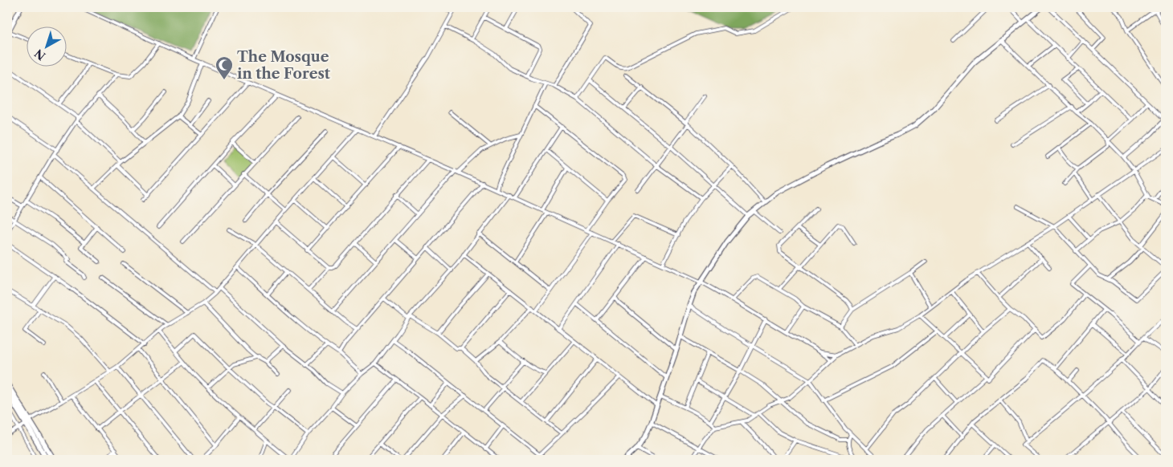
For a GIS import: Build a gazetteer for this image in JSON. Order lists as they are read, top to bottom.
{
  "places": {
    "mosque": ["The Mosque in the Forest"]
  },
  "north": "bottom left"
}
